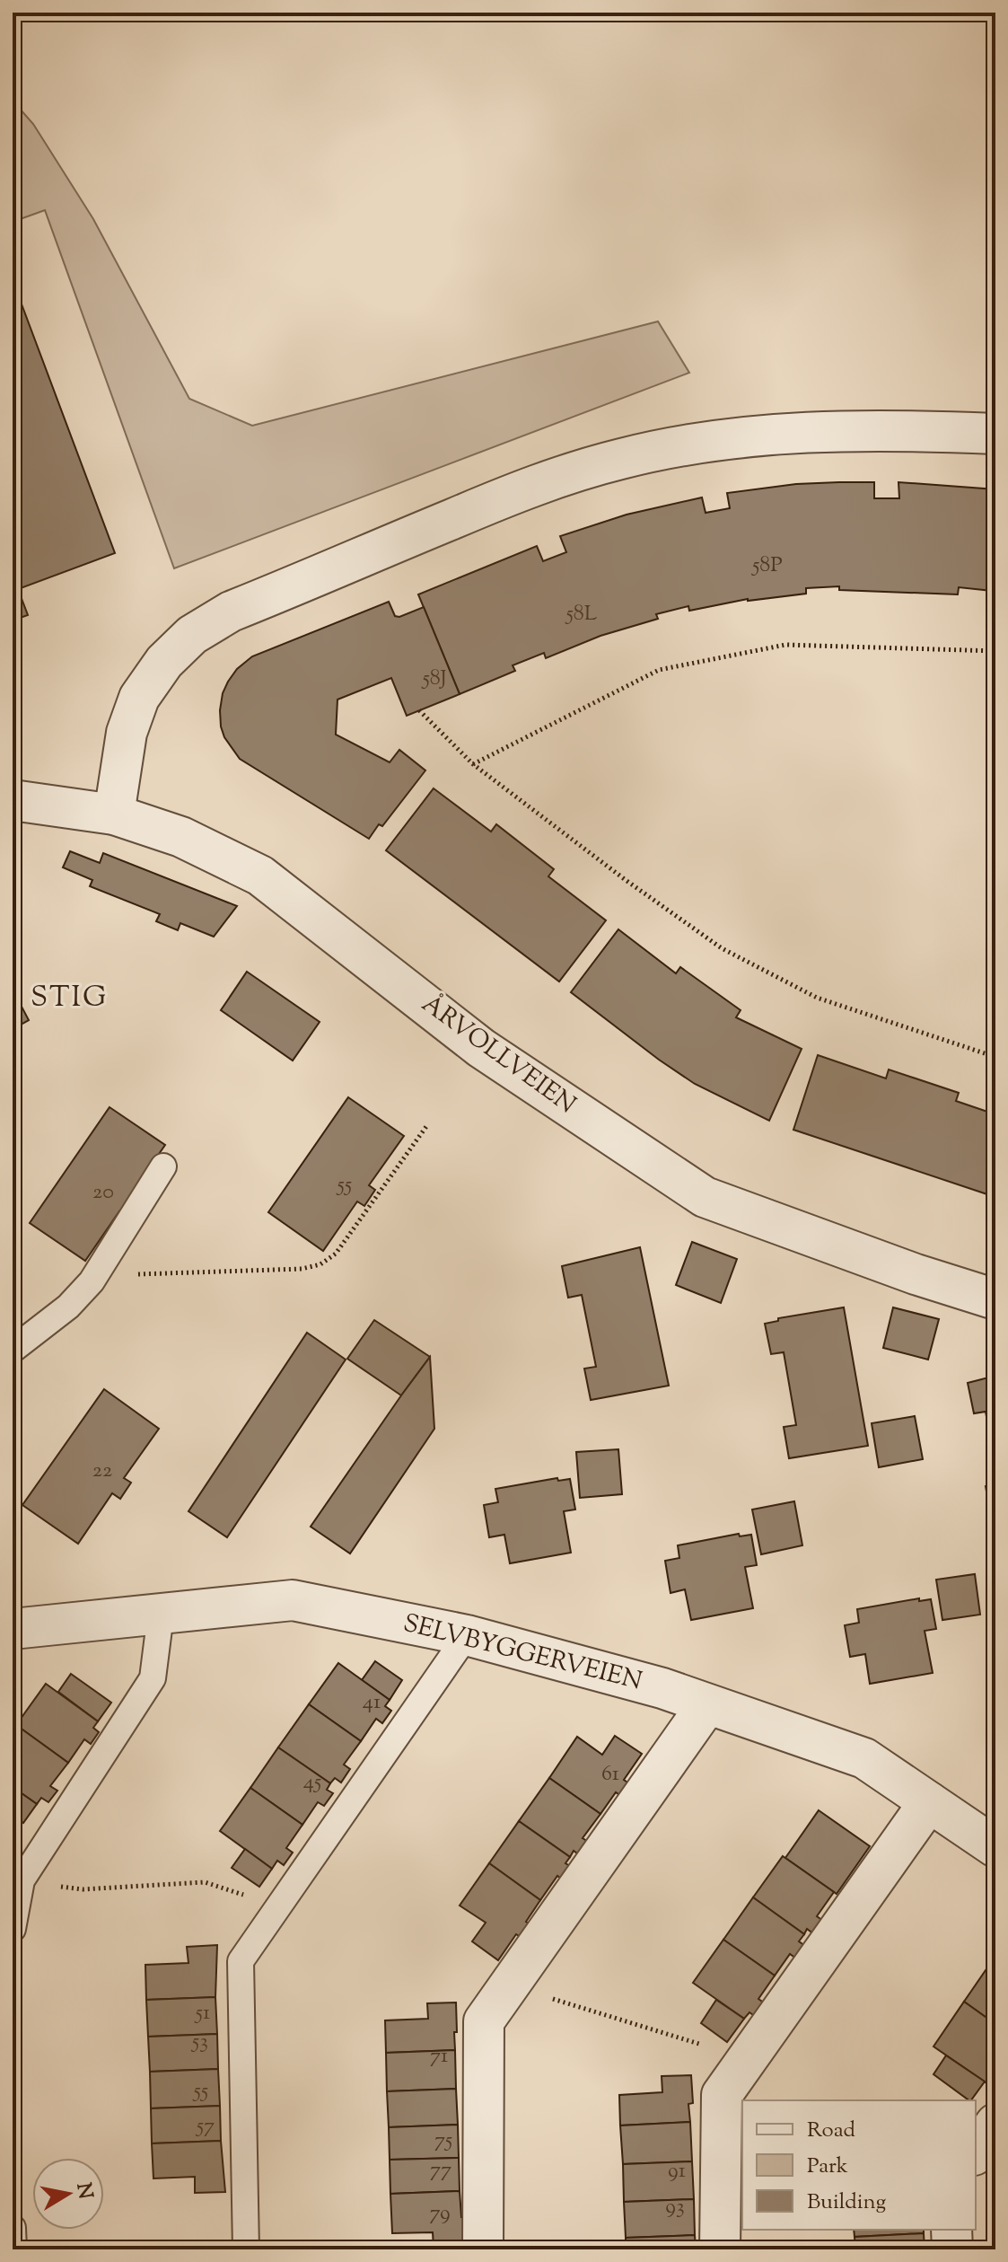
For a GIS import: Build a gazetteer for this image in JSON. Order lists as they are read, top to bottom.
{
  "streets": {
    "street": ["ÅRVOLLVEIEN", "SELVBYGGERVEIEN"]
  },
  "districts": ["STIG"],
  "house_numbers": [
    "58P",
    "58L",
    "58J",
    "55",
    "20",
    "22",
    "41",
    "61",
    "45",
    "51",
    "53",
    "71",
    "55",
    "57",
    "75",
    "77",
    "91",
    "93",
    "79"
  ],
  "legend": ["Road", "Park", "Building"],
  "north": "right"
}
